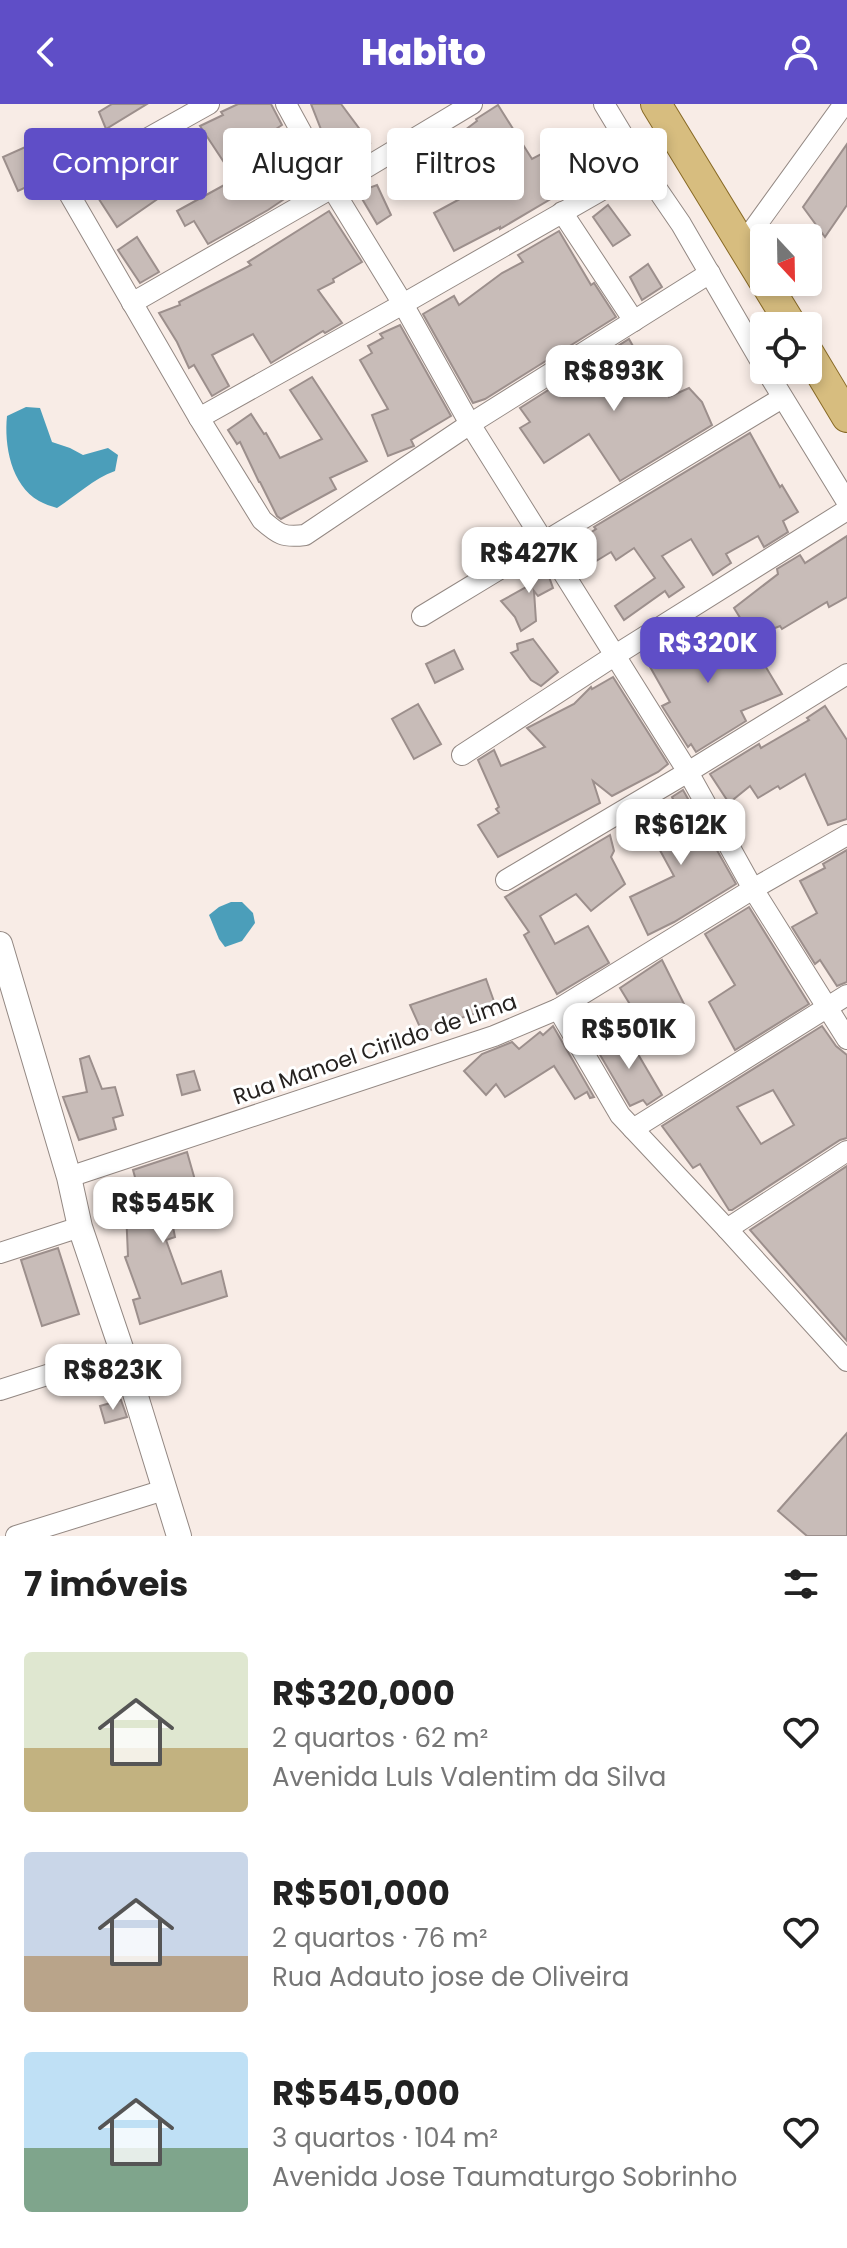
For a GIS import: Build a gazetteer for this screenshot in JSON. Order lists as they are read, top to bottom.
{
  "streets": {
    "street": ["Rua Manoel Cirildo de Lima"]
  },
  "north": "bottom",
  "page": {
    "header": "Habito",
    "chip": [
      "Comprar",
      "Alugar",
      "Filtros",
      "Novo"
    ],
    "price": [
      "R$893K",
      "R$427K",
      "R$320K",
      "R$612K",
      "R$501K",
      "R$545K",
      "R$823K"
    ],
    "heading": "7 imóveis",
    "list": [
      {
        "name": "R$320,000",
        "note": "2 quartos · 62 m² · Avenida LuIs Valentim da Silva"
      },
      {
        "name": "R$501,000",
        "note": "2 quartos · 76 m² · Rua Adauto jose de Oliveira"
      },
      {
        "name": "R$545,000",
        "note": "3 quartos · 104 m² · Avenida Jose Taumaturgo Sobrinho"
      }
    ]
  }
}
